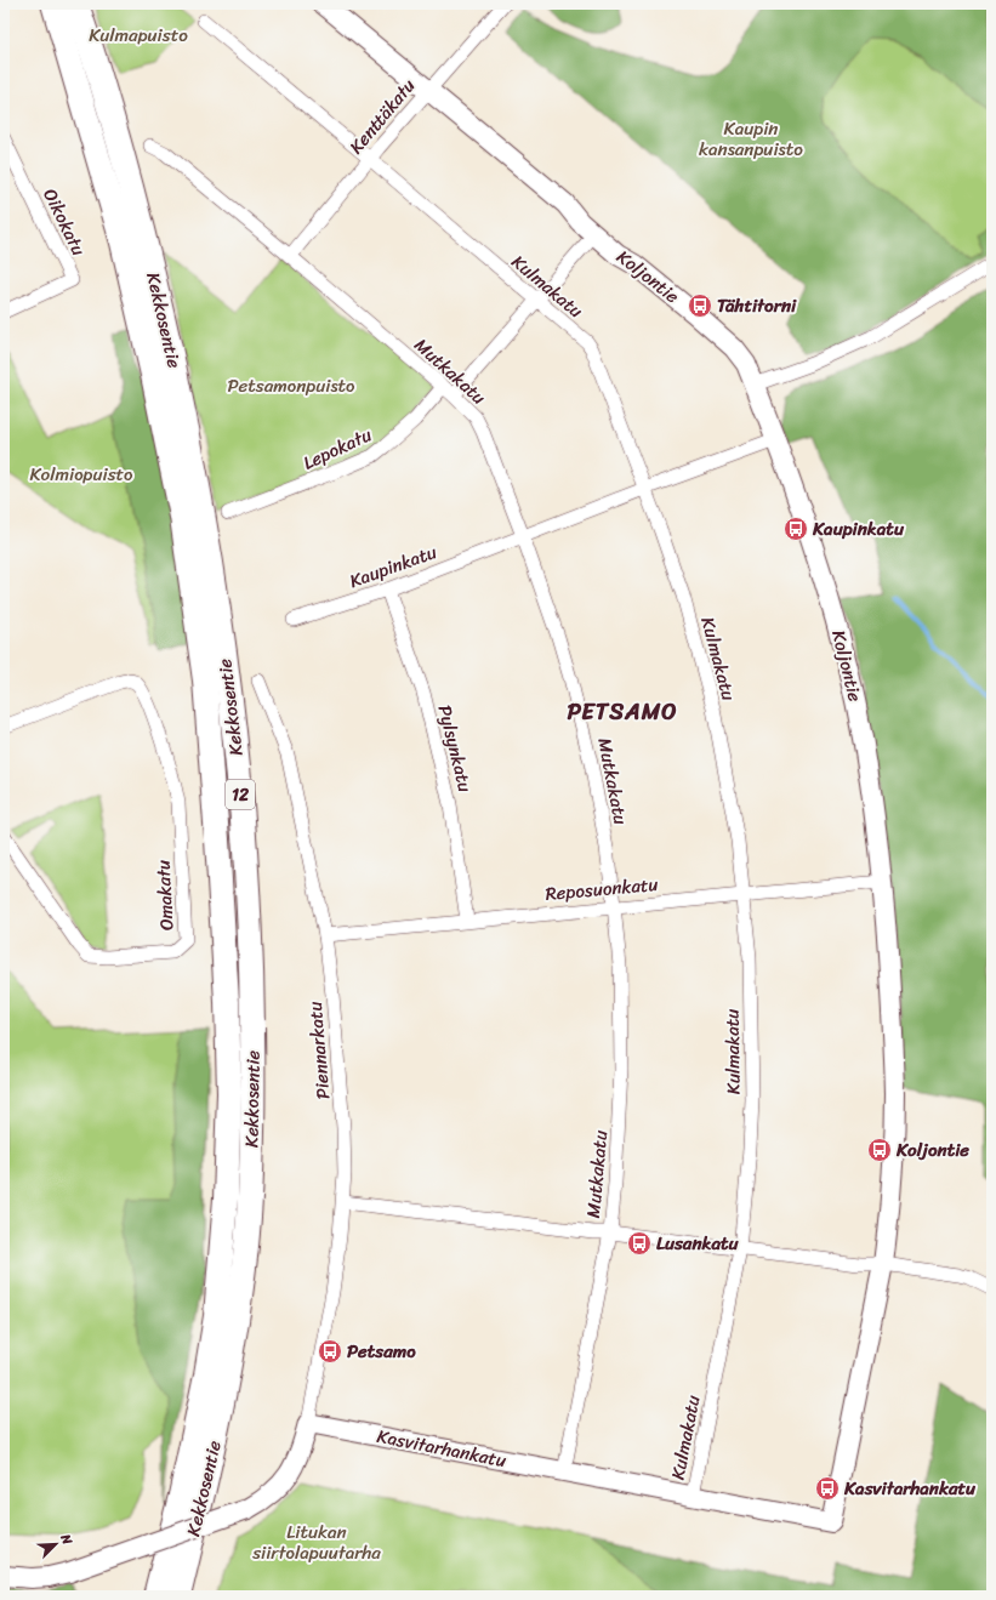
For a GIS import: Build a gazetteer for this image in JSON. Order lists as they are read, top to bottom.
{
  "streets": {
    "highway": ["Kekkosentie", "12"],
    "street": [
      "Kenttäkatu",
      "Oikokatu",
      "Koljontie",
      "Kulmakatu",
      "Mutkakatu",
      "Lepokatu",
      "Kaupinkatu",
      "Pylsynkatu",
      "Reposuonkatu",
      "Omakatu",
      "Piennarkatu",
      "Kasvitarhankatu"
    ]
  },
  "crossings": [
    ["Kenttäkatu", "Koljontie"],
    ["Kenttäkatu", "Kulmakatu"],
    ["Kenttäkatu", "Mutkakatu"],
    ["Koljontie", "Lepokatu"],
    ["Koljontie", "Kaupinkatu"],
    ["Koljontie", "Reposuonkatu"],
    ["Koljontie", "Kasvitarhankatu"],
    ["Kulmakatu", "Lepokatu"],
    ["Kulmakatu", "Kaupinkatu"],
    ["Kulmakatu", "Reposuonkatu"],
    ["Kulmakatu", "Kasvitarhankatu"],
    ["Mutkakatu", "Lepokatu"],
    ["Mutkakatu", "Kaupinkatu"],
    ["Mutkakatu", "Reposuonkatu"],
    ["Mutkakatu", "Kasvitarhankatu"],
    ["Kaupinkatu", "Pylsynkatu"],
    ["Pylsynkatu", "Reposuonkatu"],
    ["Reposuonkatu", "Piennarkatu"],
    ["Piennarkatu", "Kasvitarhankatu"]
  ],
  "districts": ["PETSAMO"],
  "parks": [
    "Kulmapuisto",
    "Kaupin kansanpuisto",
    "Petsamonpuisto",
    "Kolmiopuisto",
    "Litukan siirtolapuutarha"
  ],
  "places": {
    "bus stop": [
      "Tähtitorni",
      "Kaupinkatu",
      "Koljontie",
      "Lusankatu",
      "Petsamo",
      "Kasvitarhankatu"
    ]
  },
  "north": "top right"
}
